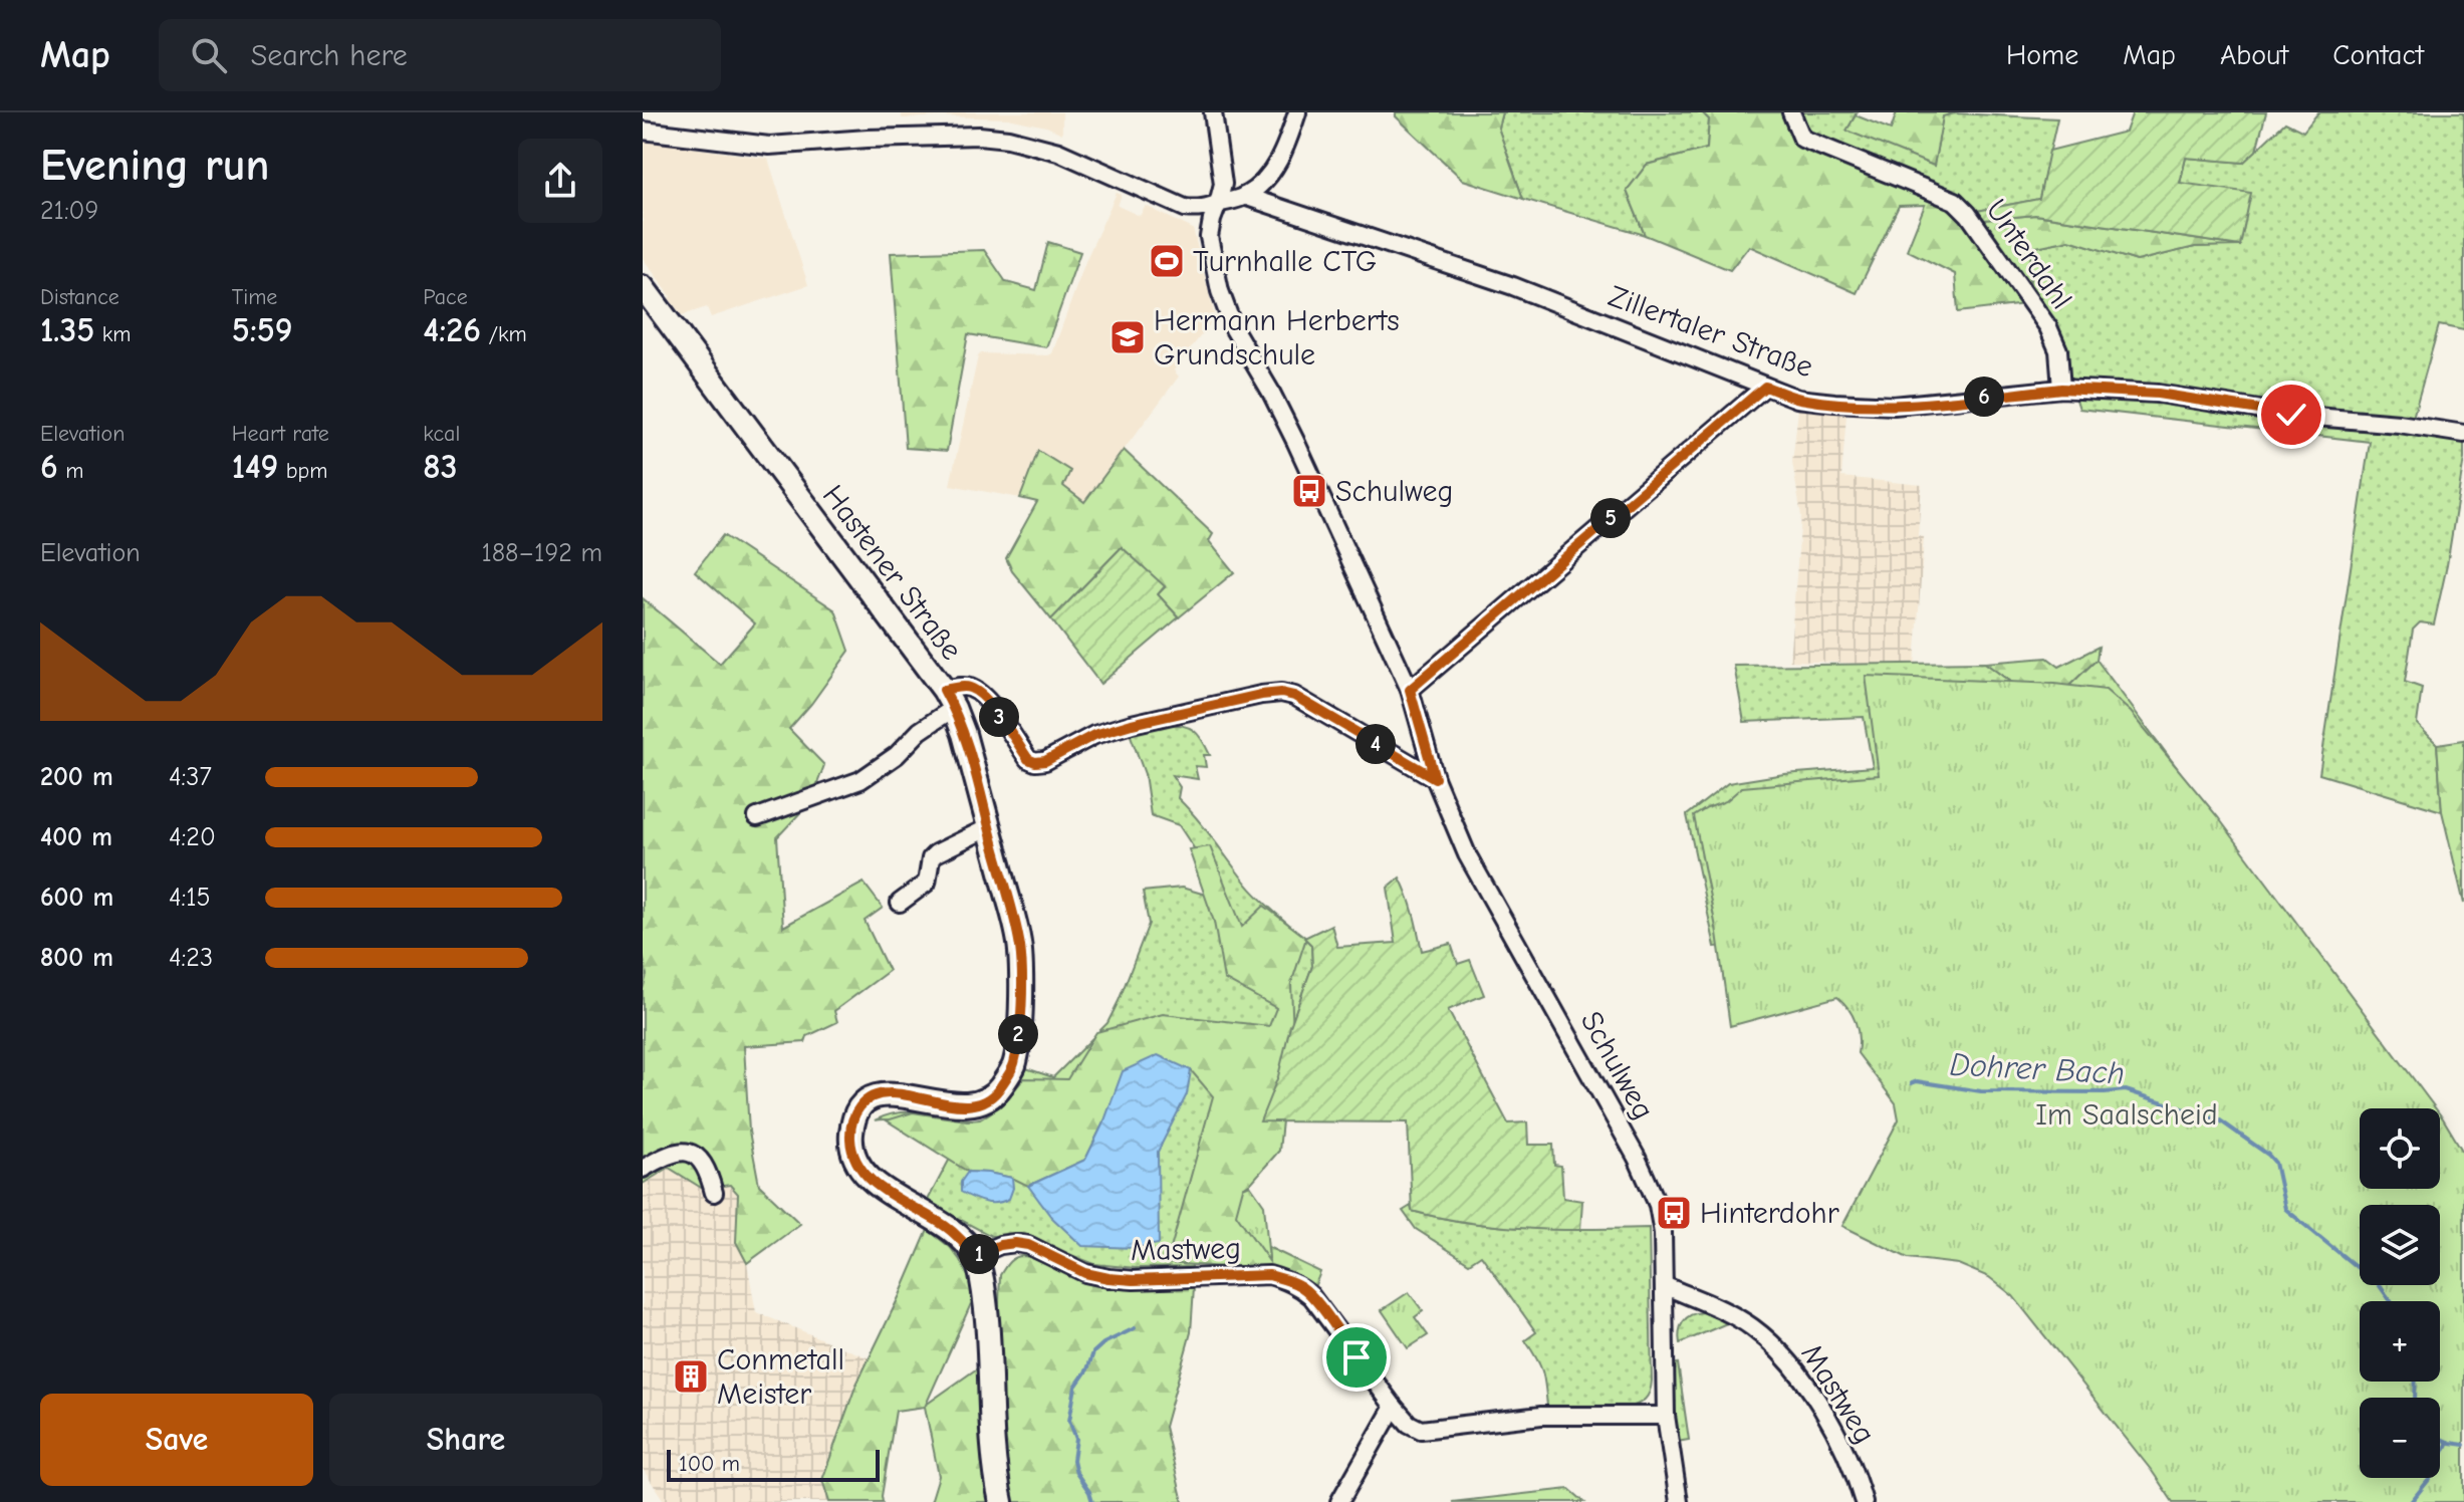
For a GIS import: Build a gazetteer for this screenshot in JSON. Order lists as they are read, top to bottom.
{
  "streets": {
    "main road": ["Hastener Straße"],
    "street": [
      "Unterdahl",
      "Zillertaler Straße",
      "Schulweg",
      "Mastweg"
    ]
  },
  "crossings": [
    ["Unterdahl", "Zillertaler Straße"],
    ["Hastener Straße", "Mastweg"],
    ["Schulweg", "Mastweg"]
  ],
  "water": ["Dohrer Bach"],
  "parks": ["Im Saalscheid"],
  "places": {
    "sports": ["Turnhalle CTG"],
    "school or university": ["Hermann Herberts Grundschule"],
    "bus stop": ["Schulweg", "Hinterdohr"],
    "building": ["Conmetall Meister"]
  },
  "scale_bar": "100 m",
  "page": {
    "header": "Map",
    "search": "Search here",
    "nav": [
      "Home",
      "Map",
      "About",
      "Contact"
    ],
    "heading": ["Evening run", "21:09"],
    "stats": [
      ["Distance", "1.35 km"],
      ["Time", "5:59"],
      ["Pace", "4:26 /km"],
      ["Elevation", "6 m"],
      ["Heart rate", "149 bpm"],
      ["kcal", "83"]
    ],
    "pins": [
      "6",
      "5",
      "3",
      "4",
      "2",
      "1"
    ],
    "chart": ["Elevation", "188–192 m"],
    "list": [
      {
        "name": "200 m",
        "note": "4:37"
      },
      {
        "name": "400 m",
        "note": "4:20"
      },
      {
        "name": "600 m",
        "note": "4:15"
      },
      {
        "name": "800 m",
        "note": "4:23"
      }
    ],
    "map_buttons": ["+", "−"],
    "buttons": ["Save", "Share"],
    "scale": "100 m"
  }
}
